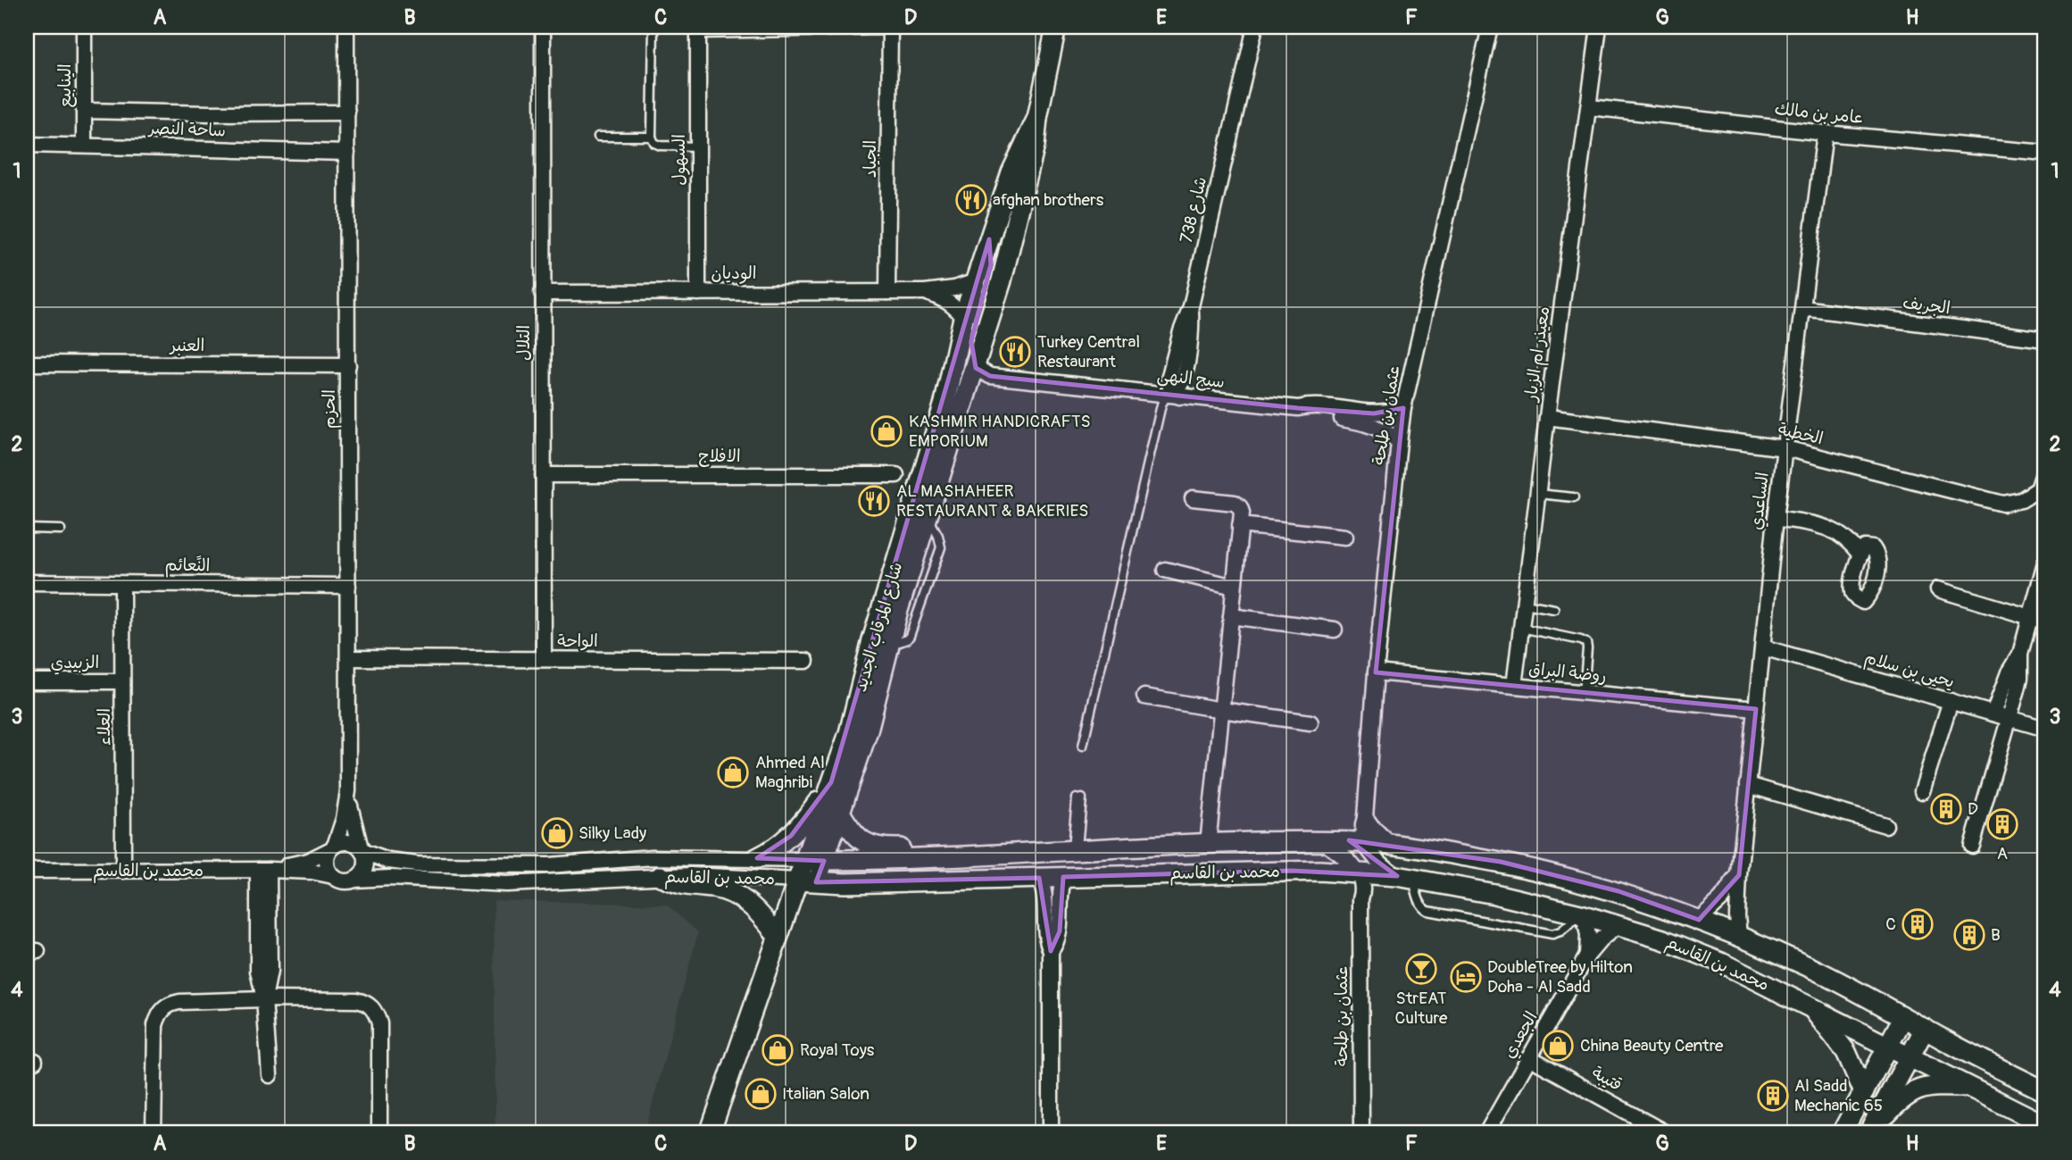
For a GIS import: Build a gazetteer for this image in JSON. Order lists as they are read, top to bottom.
{
  "streets": {
    "street": [
      "الينابيع",
      "عامر بن مالك",
      "ساحة النصر",
      "الجياد",
      "السهول",
      "شارع 738",
      "الوديان",
      "الجريف",
      "التلال",
      "العنبر",
      "معيذر ام الزبار",
      "سيج النهي",
      "الحزم",
      "عثمان بن طلحة",
      "الخطية",
      "الافلاج",
      "الساعدي",
      "النًعائم",
      "شارع المرقاب الجديد",
      "الواحة",
      "الزبيدي",
      "يحيى بن سلام",
      "روضة البراق",
      "العلاء",
      "محمد بن القاسم",
      "الجعدي",
      "قتيبة"
    ]
  },
  "crossings": [
    ["الينابيع", "ساحة النصر"],
    ["عامر بن مالك", "معيذر ام الزبار"],
    ["عامر بن مالك", "الساعدي"],
    ["ساحة النصر", "الحزم"],
    ["الجياد", "السهول"],
    ["الجياد", "الوديان"],
    ["السهول", "الوديان"],
    ["شارع 738", "سيج النهي"],
    ["الوديان", "التلال"],
    ["الوديان", "شارع المرقاب الجديد"],
    ["الجريف", "الساعدي"],
    ["التلال", "الافلاج"],
    ["التلال", "الواحة"],
    ["العنبر", "الحزم"],
    ["معيذر ام الزبار", "الخطية"],
    ["معيذر ام الزبار", "روضة البراق"],
    ["سيج النهي", "عثمان بن طلحة"],
    ["سيج النهي", "شارع المرقاب الجديد"],
    ["الحزم", "النًعائم"],
    ["الحزم", "الواحة"],
    ["الحزم", "محمد بن القاسم"],
    ["عثمان بن طلحة", "روضة البراق"],
    ["عثمان بن طلحة", "محمد بن القاسم"],
    ["الخطية", "الساعدي"],
    ["الساعدي", "يحيى بن سلام"],
    ["الساعدي", "روضة البراق"],
    ["الساعدي", "محمد بن القاسم"],
    ["النًعائم", "العلاء"],
    ["شارع المرقاب الجديد", "محمد بن القاسم"],
    ["الزبيدي", "العلاء"],
    ["العلاء", "محمد بن القاسم"],
    ["محمد بن القاسم", "الجعدي"],
    ["الجعدي", "قتيبة"]
  ],
  "places": {
    "restaurant": ["afghan brothers", "Turkey Central Restaurant", "AL MASHAHEER RESTAURANT & BAKERIES"],
    "shop": [
      "KASHMIR HANDICRAFTS EMPORIUM",
      "Ahmed Al Maghribi",
      "Silky Lady",
      "China Beauty Centre",
      "Royal Toys",
      "Italian Salon"
    ],
    "building": [
      "D",
      "A",
      "C",
      "B",
      "Al Sadd Mechanic 65"
    ],
    "bar": ["StrEAT Culture"],
    "hotel": ["DoubleTree by Hilton Doha - Al Sadd"]
  },
  "grid": {
    "columns": [
      "A",
      "B",
      "C",
      "D",
      "E",
      "F",
      "G",
      "H"
    ],
    "rows": [
      "1",
      "2",
      "3",
      "4"
    ]
  }
}
